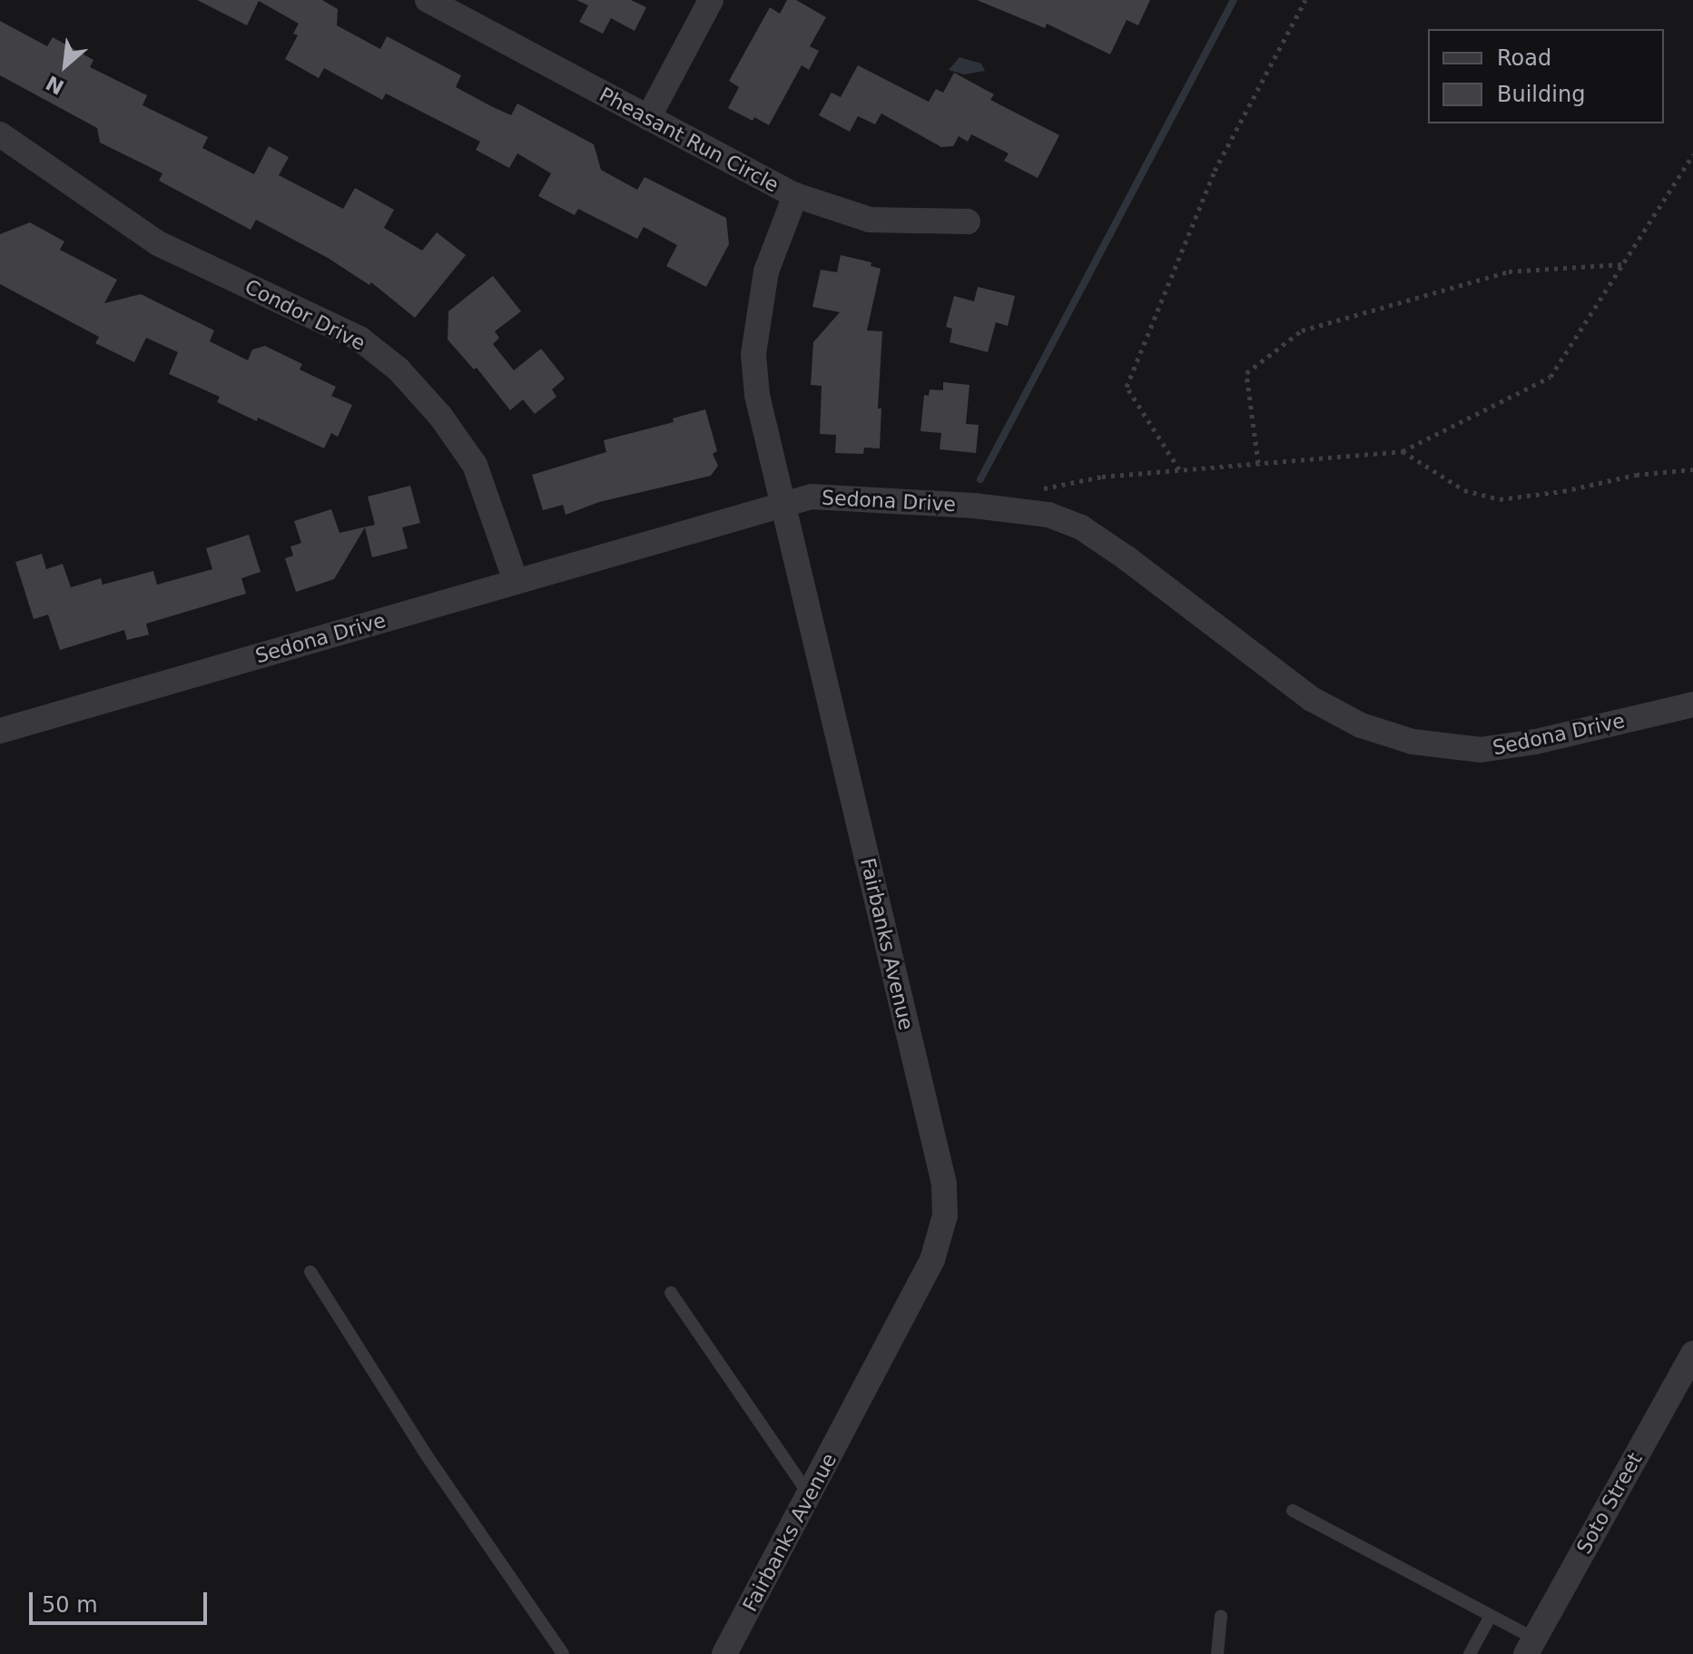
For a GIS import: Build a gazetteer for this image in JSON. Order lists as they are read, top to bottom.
{
  "streets": {
    "street": [
      "Pheasant Run Circle",
      "Condor Drive",
      "Sedona Drive",
      "Fairbanks Avenue",
      "Soto Street"
    ]
  },
  "crossings": [
    ["Pheasant Run Circle", "Fairbanks Avenue"],
    ["Condor Drive", "Sedona Drive"],
    ["Sedona Drive", "Fairbanks Avenue"]
  ],
  "legend": ["Road", "Building"],
  "scale_bar": "50 m",
  "north": "bottom left"
}
